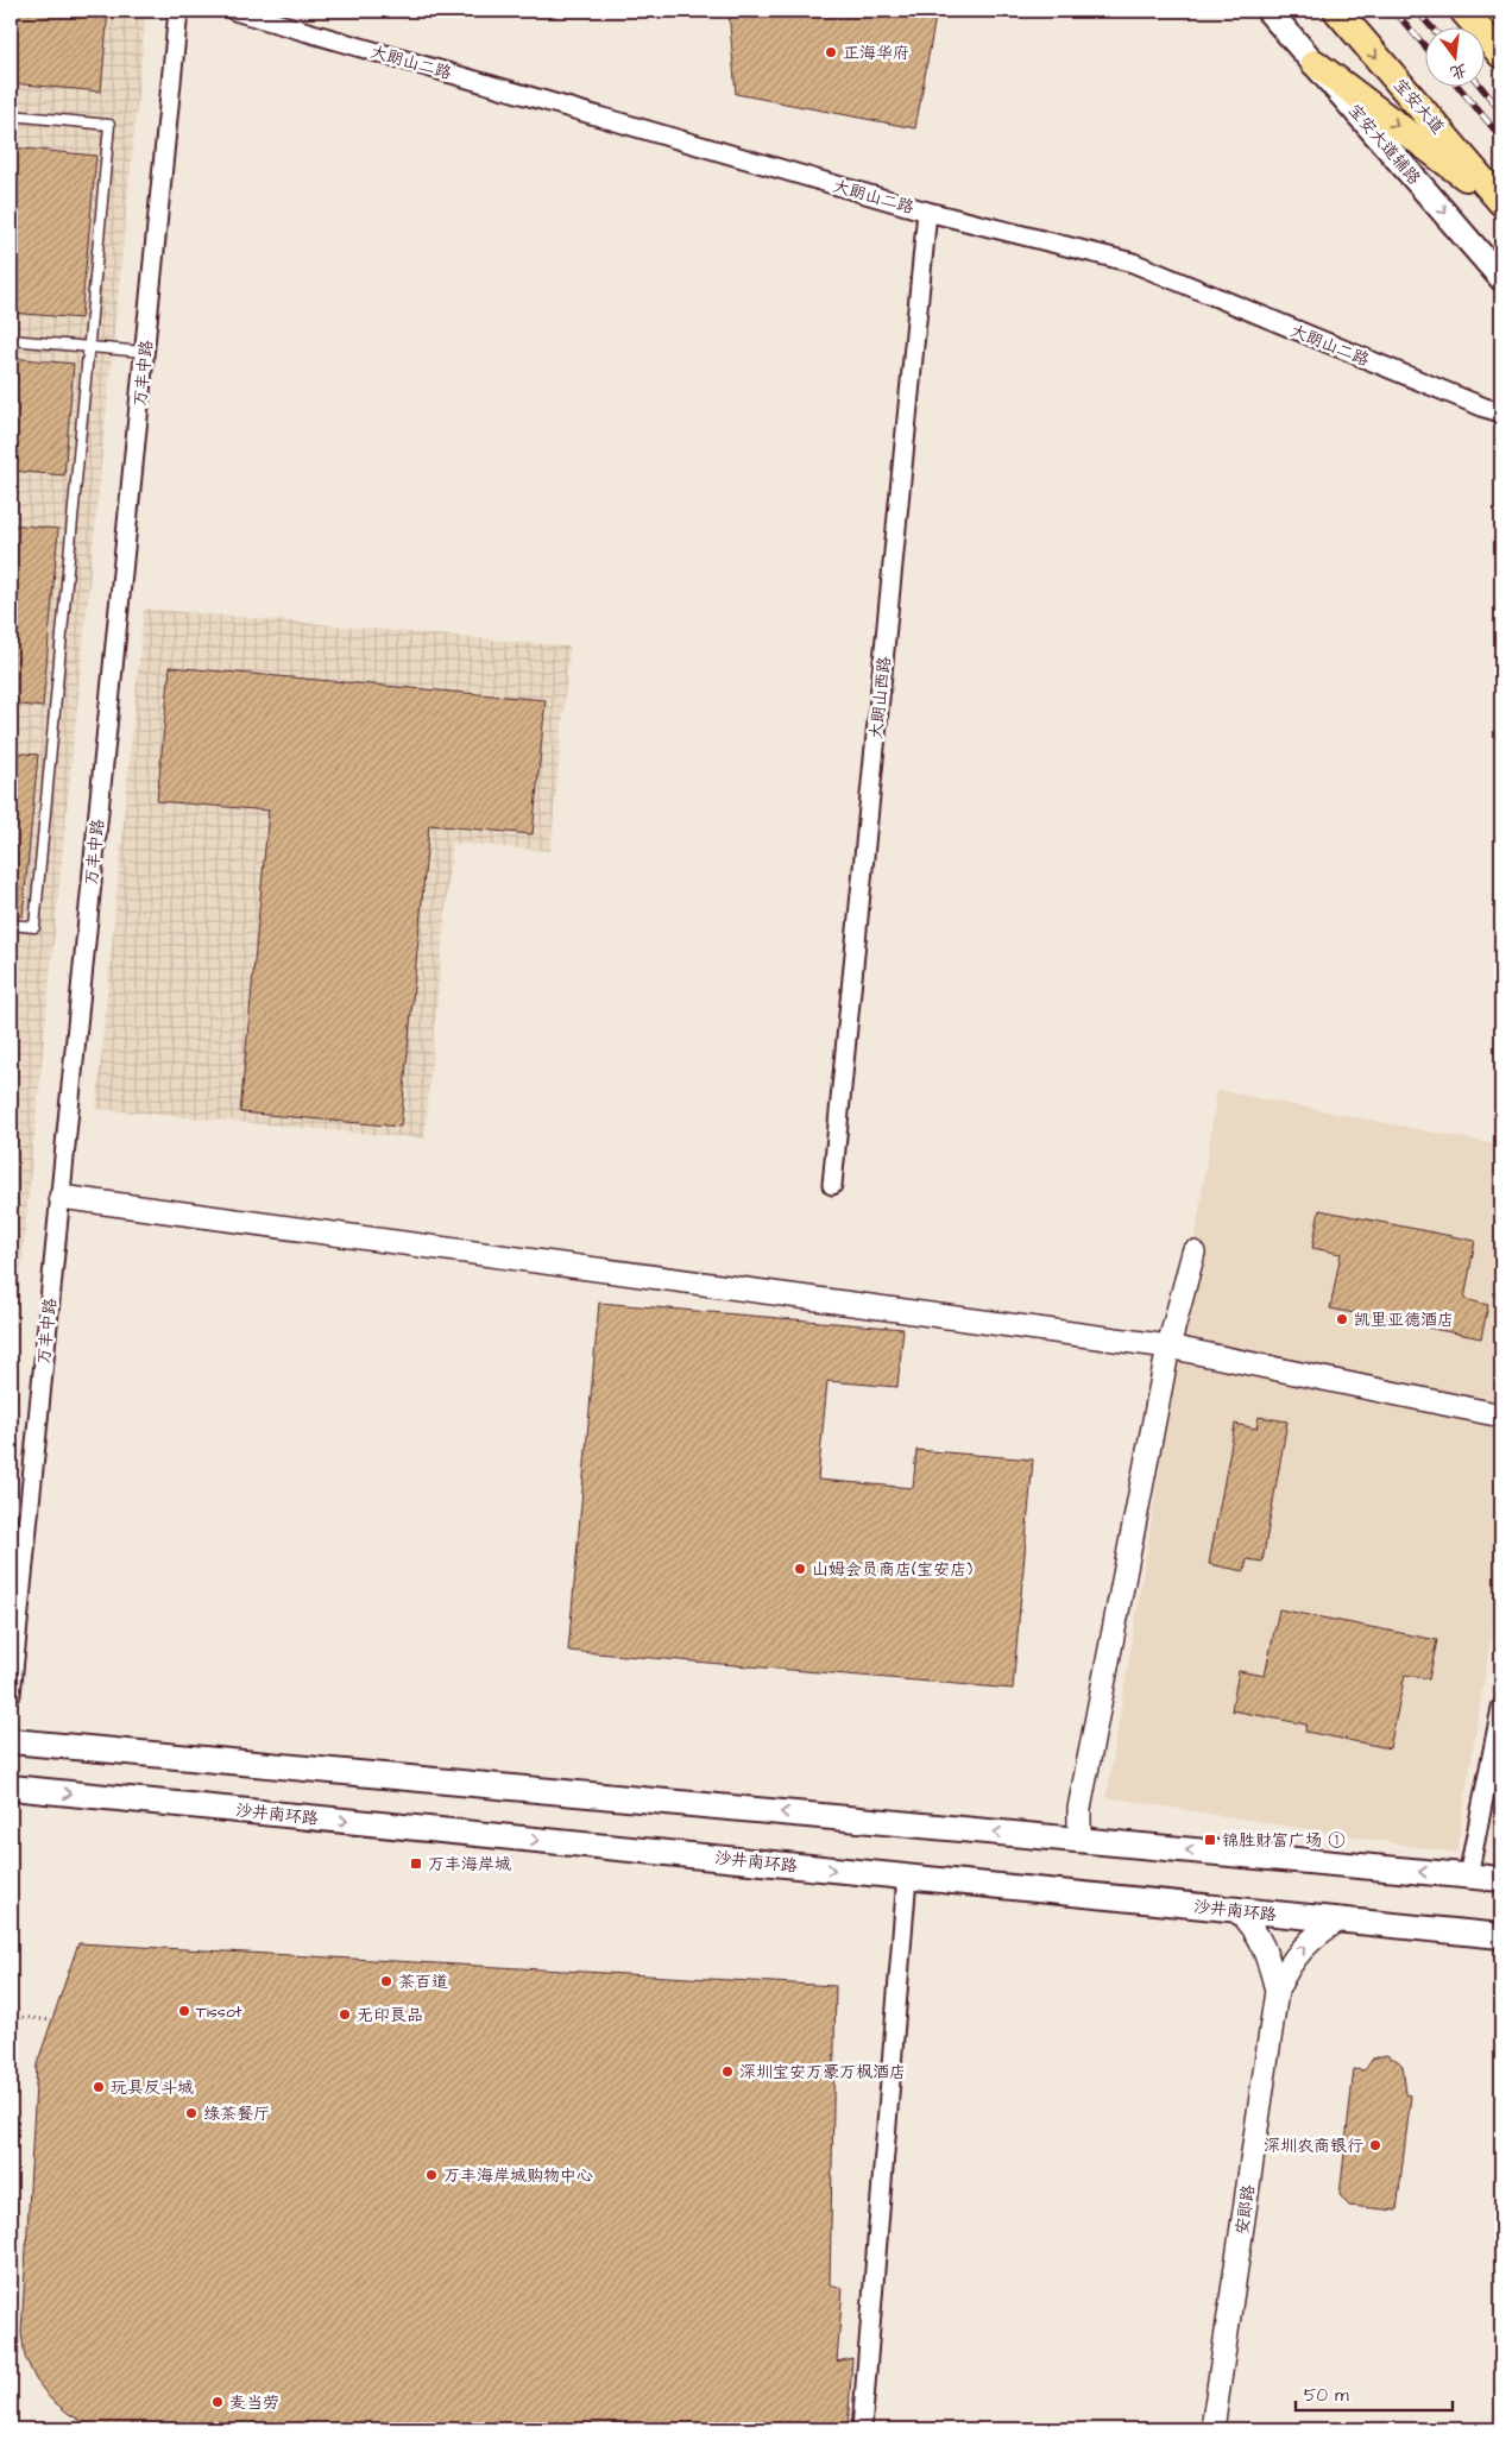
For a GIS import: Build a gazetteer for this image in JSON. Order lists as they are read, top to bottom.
{
  "streets": {
    "main road": ["宝安大道", "宝安大道辅路", "沙井南环路"],
    "street": [
      "大朗山二路",
      "万丰中路",
      "大朗山西路",
      "安郎路"
    ]
  },
  "crossings": [
    ["大朗山二路", "大朗山西路"],
    ["沙井南环路", "安郎路"]
  ],
  "places": {
    "other": [
      "正海华府",
      "凯里亚德酒店",
      "山姆会员商店(宝安店)",
      "茶百道",
      "Tissot",
      "无印良品",
      "深圳宝安万豪万枫酒店",
      "玩具反斗城",
      "绿茶餐厅",
      "深圳农商银行",
      "万丰海岸城购物中心",
      "麦当劳"
    ],
    "transit": ["锦胜财富广场 ①", "万丰海岸城"]
  },
  "scale_bar": "50 m",
  "north": "bottom"
}
